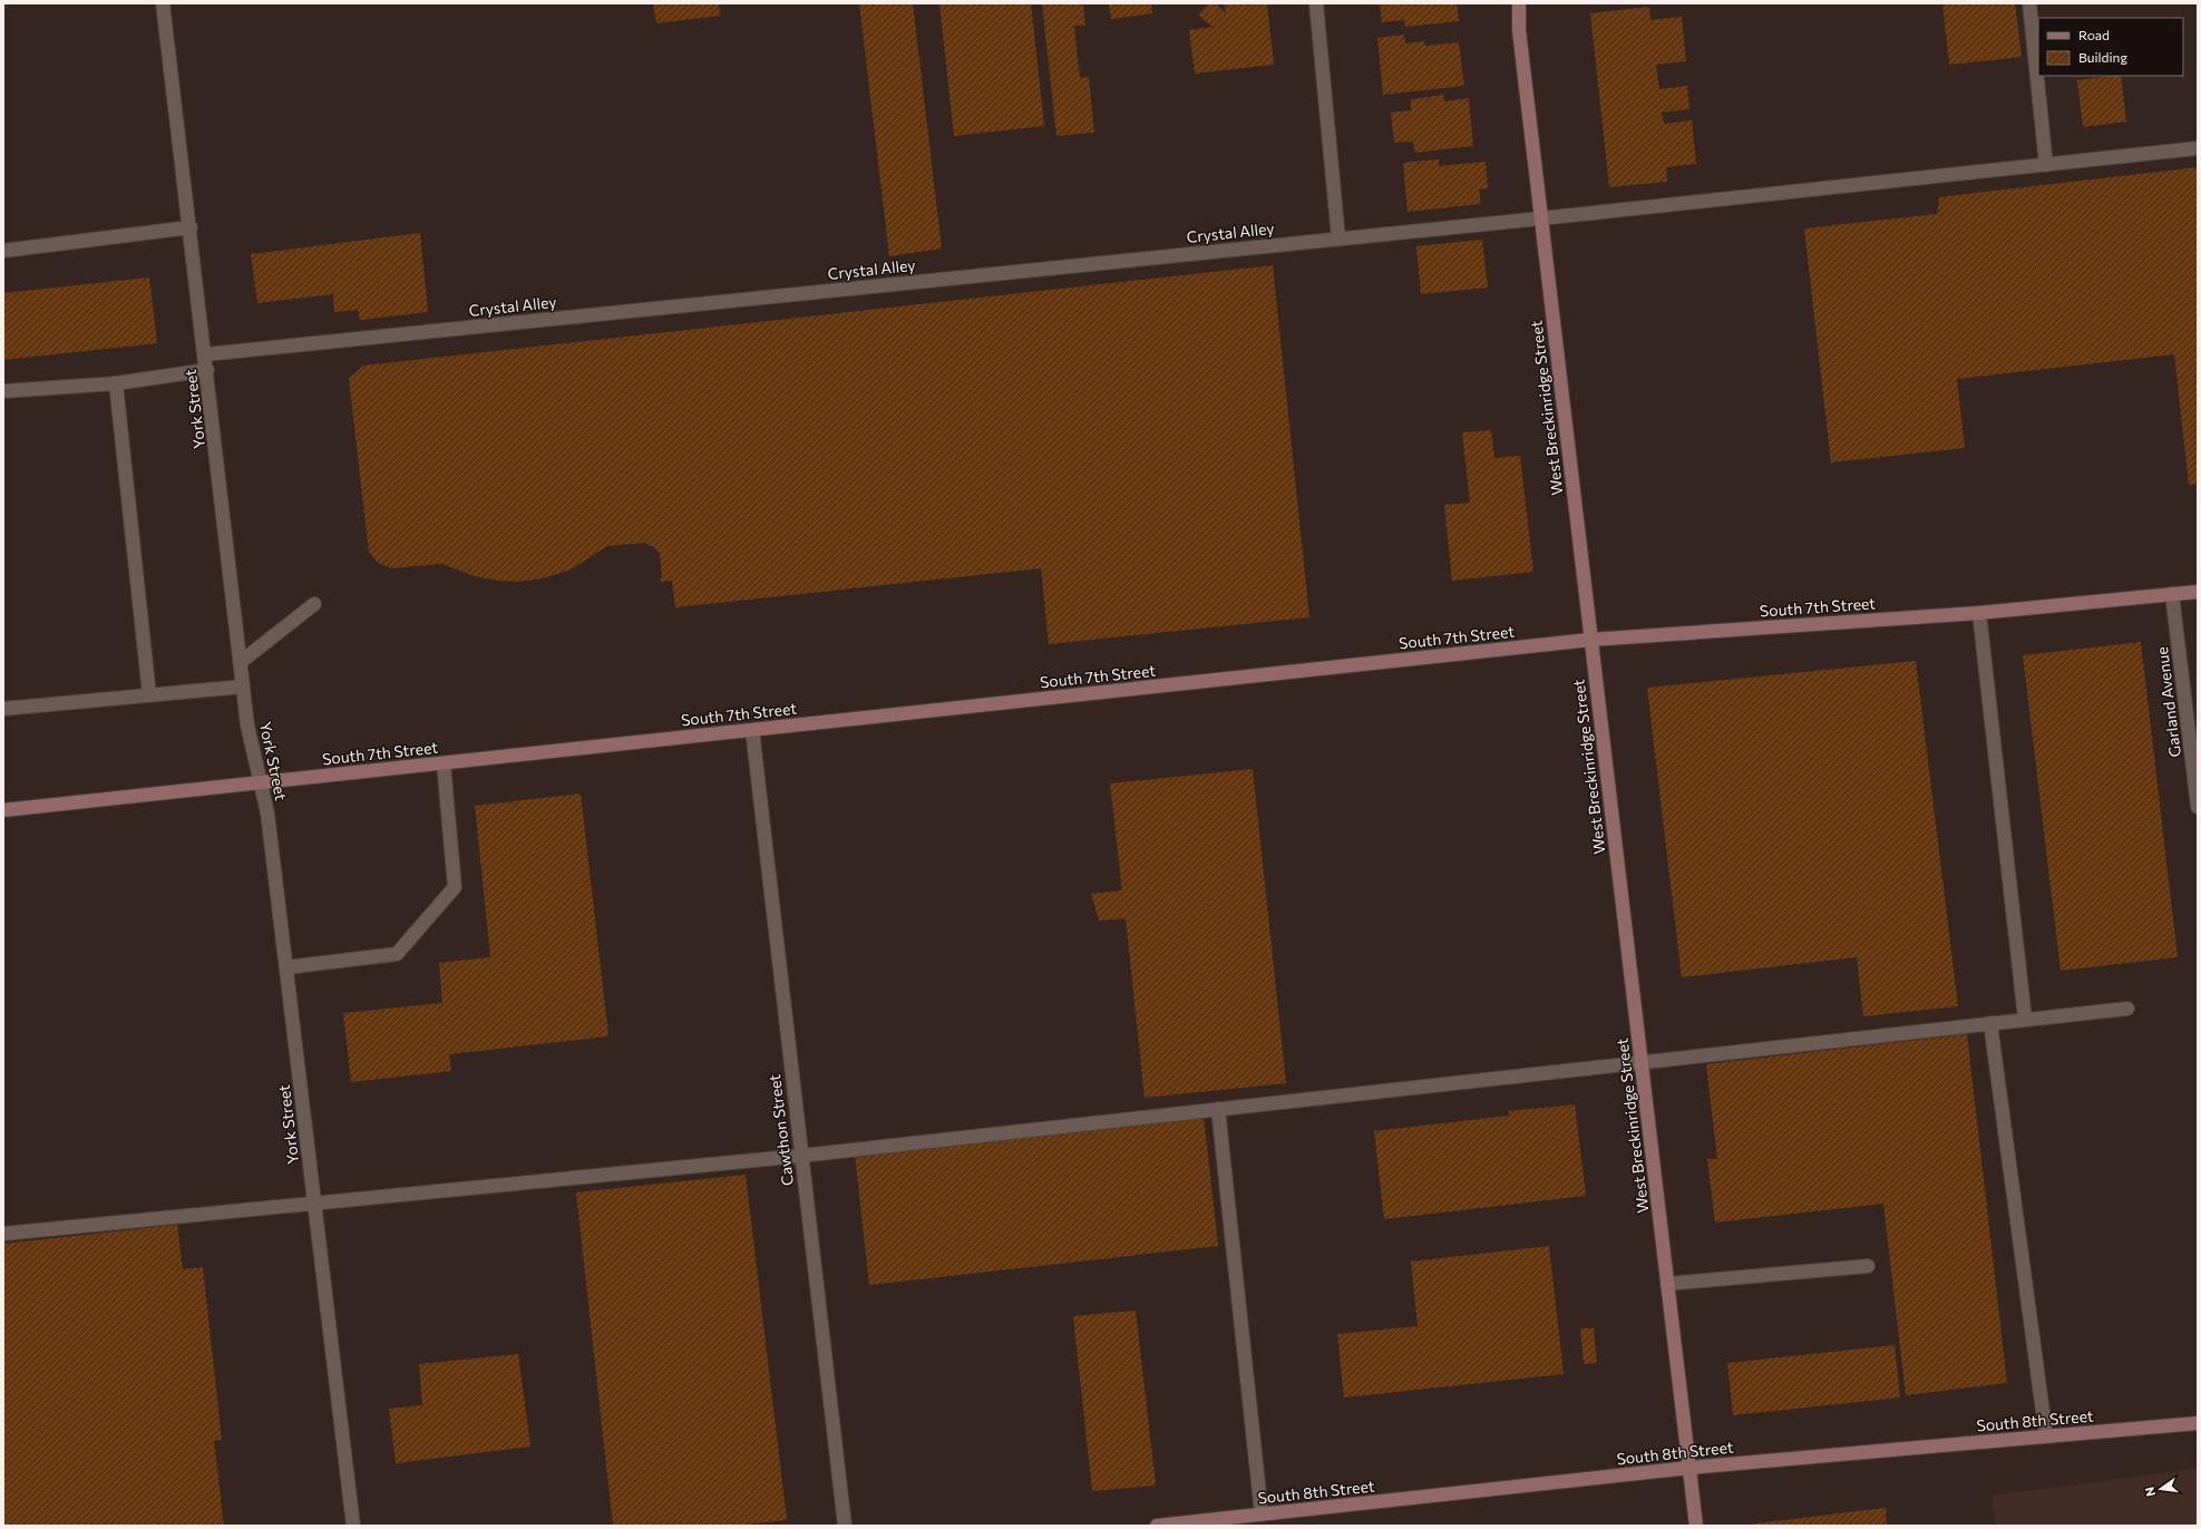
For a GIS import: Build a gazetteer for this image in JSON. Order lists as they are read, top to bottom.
{
  "streets": {
    "street": [
      "Crystal Alley",
      "West Breckinridge Street",
      "York Street",
      "South 7th Street",
      "Garland Avenue",
      "Cawthon Street",
      "South 8th Street"
    ]
  },
  "crossings": [
    ["Crystal Alley", "West Breckinridge Street"],
    ["Crystal Alley", "York Street"],
    ["West Breckinridge Street", "South 7th Street"],
    ["West Breckinridge Street", "South 8th Street"],
    ["York Street", "South 7th Street"],
    ["South 7th Street", "Garland Avenue"],
    ["South 7th Street", "Cawthon Street"]
  ],
  "legend": ["Road", "Building"],
  "north": "left"
}
